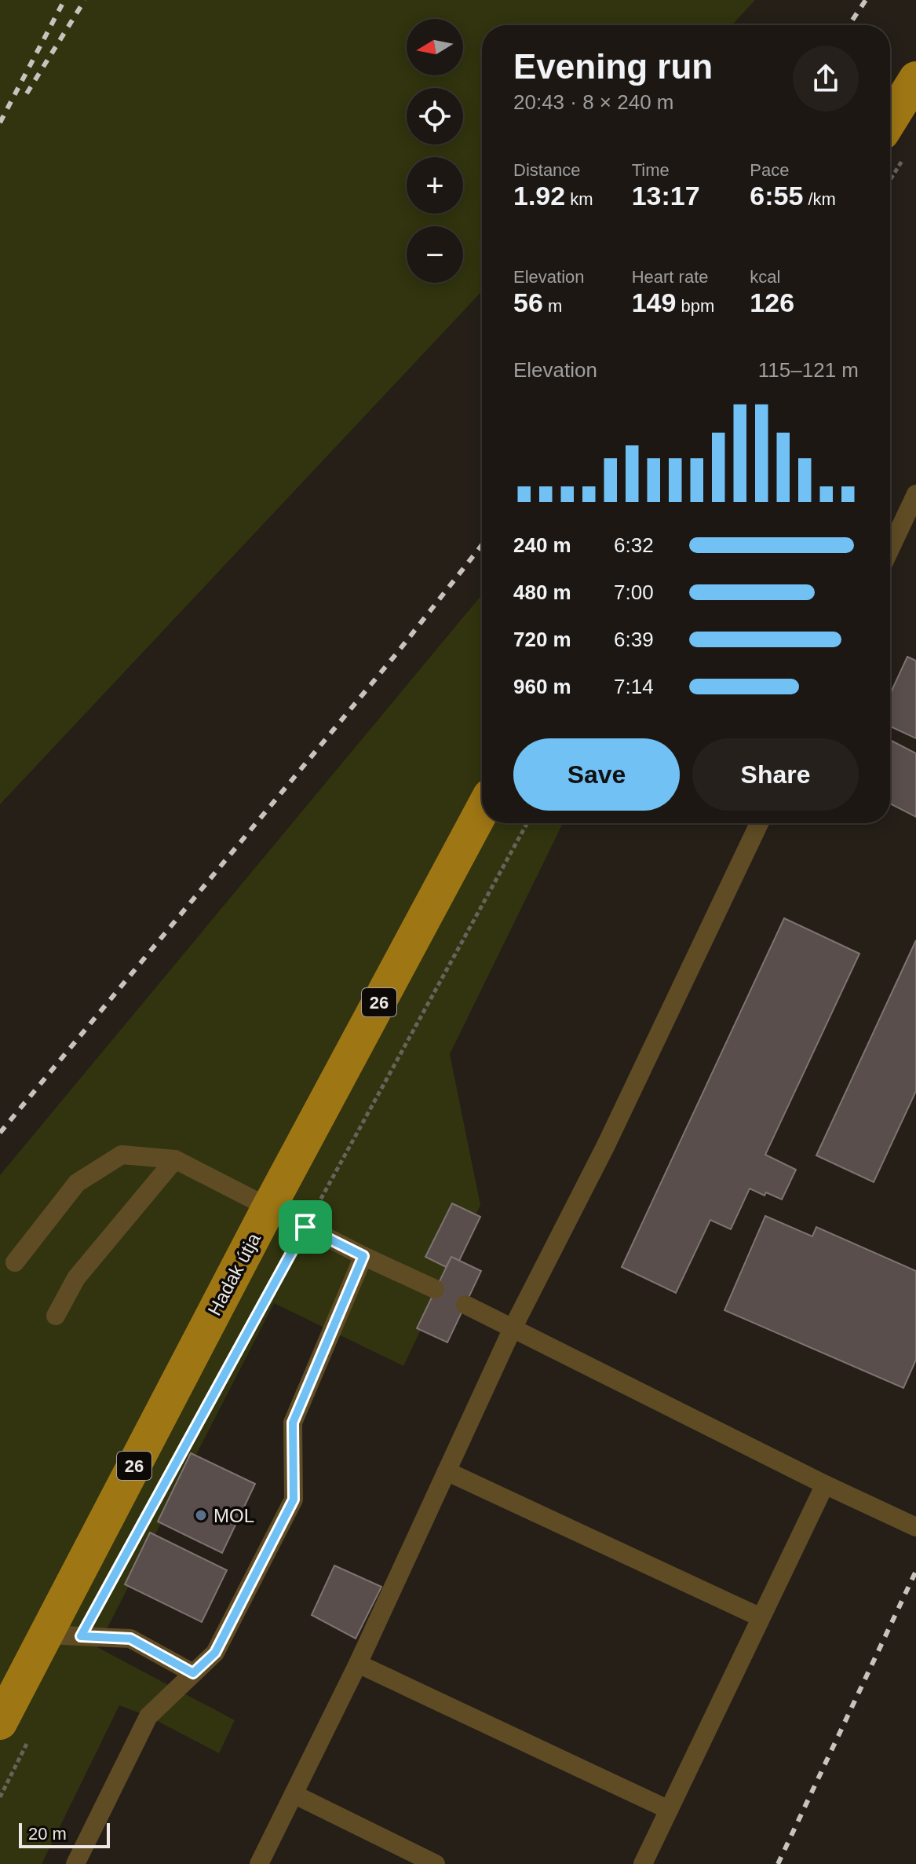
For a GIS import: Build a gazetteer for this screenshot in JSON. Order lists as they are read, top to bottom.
{
  "streets": {
    "main road": ["26", "Hadak útja"]
  },
  "places": ["MOL"],
  "scale_bar": "20 m",
  "north": "left",
  "page": {
    "map_buttons": ["+", "−"],
    "heading": ["Evening run", "20:43 · 8 × 240 m"],
    "stats": [
      ["Distance", "1.92 km"],
      ["Time", "13:17"],
      ["Pace", "6:55 /km"],
      ["Elevation", "56 m"],
      ["Heart rate", "149 bpm"],
      ["kcal", "126"]
    ],
    "chart": ["Elevation", "115–121 m"],
    "list": [
      {
        "name": "240 m",
        "note": "6:32"
      },
      {
        "name": "480 m",
        "note": "7:00"
      },
      {
        "name": "720 m",
        "note": "6:39"
      },
      {
        "name": "960 m",
        "note": "7:14"
      }
    ],
    "buttons": ["Save", "Share"],
    "scale": "20 m"
  }
}
